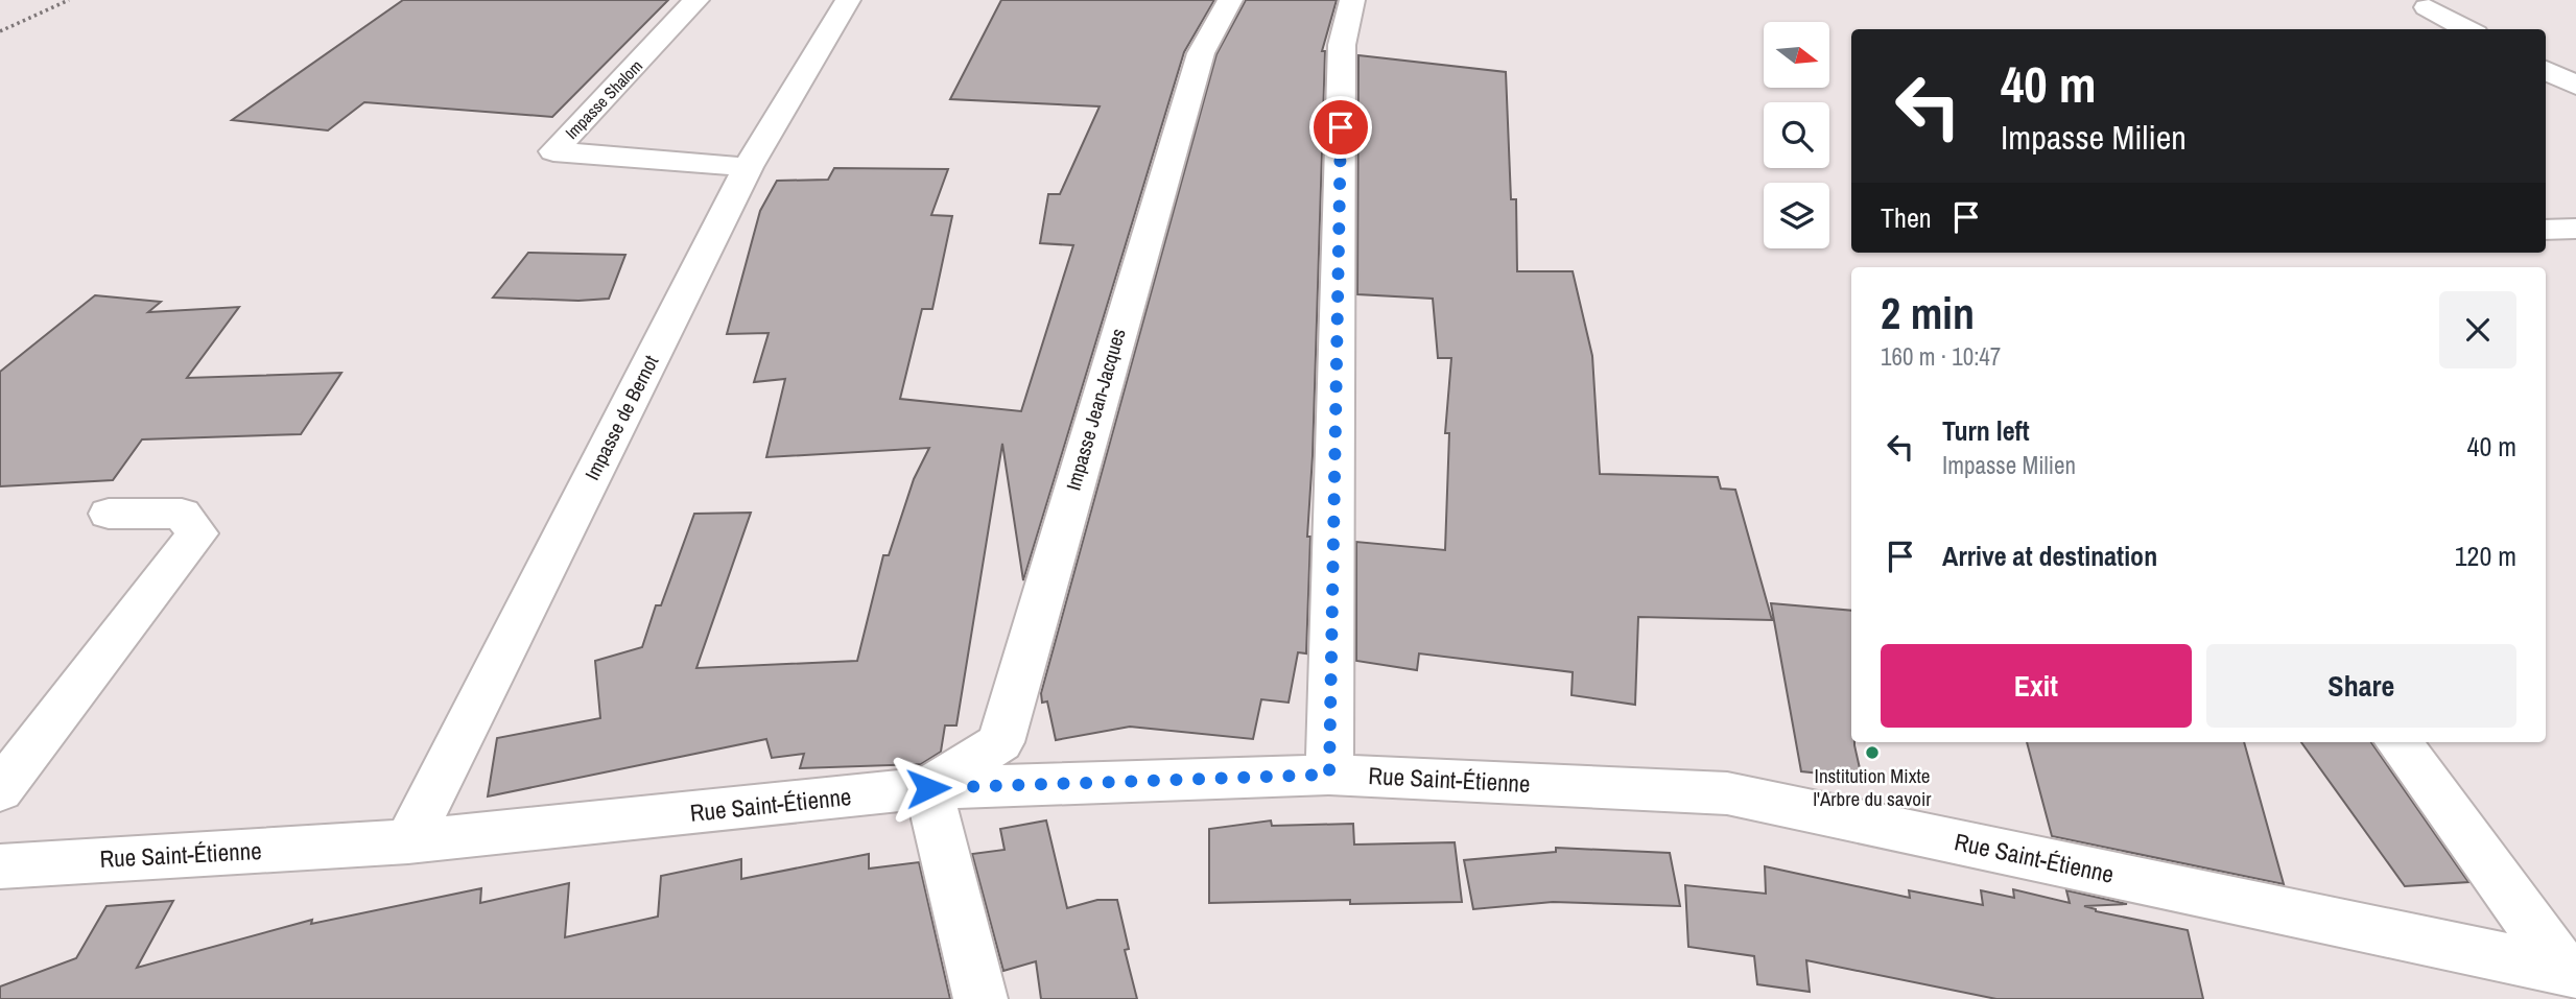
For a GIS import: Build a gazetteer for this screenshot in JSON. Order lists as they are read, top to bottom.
{
  "streets": {
    "street": [
      "Impasse Shalom",
      "Impasse Jean-Jacques",
      "Impasse de Bernot",
      "Rue Saint-Étienne"
    ]
  },
  "crossings": [
    ["Impasse Shalom", "Impasse de Bernot"],
    ["Impasse Jean-Jacques", "Rue Saint-Étienne"],
    ["Impasse de Bernot", "Rue Saint-Étienne"]
  ],
  "places": ["Institution Mixte l'Arbre du savoir"],
  "north": "right",
  "page": {
    "turn": ["40 m", "Impasse Milien"],
    "then": "Then",
    "heading": ["2 min", "160 m · 10:47"],
    "list": [
      {
        "name": "Turn left",
        "note": "Impasse Milien",
        "value": "40 m"
      },
      {
        "name": "Arrive at destination",
        "value": "120 m"
      }
    ],
    "buttons": ["Exit", "Share"]
  }
}
